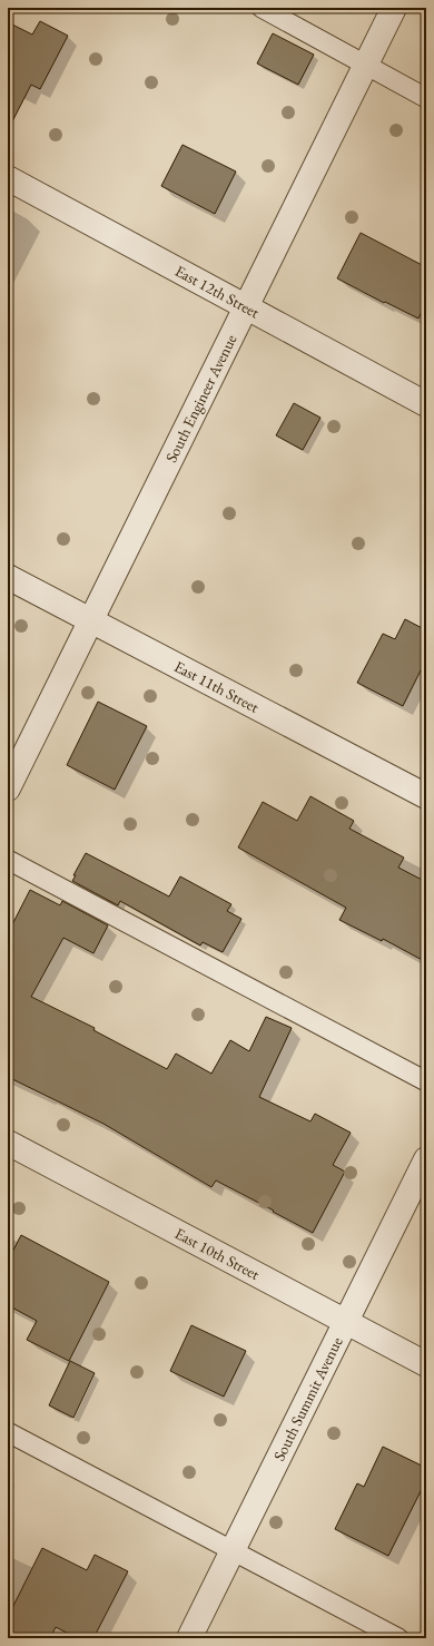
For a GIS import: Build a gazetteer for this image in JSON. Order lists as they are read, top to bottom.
{
  "streets": {
    "street": [
      "East 12th Street",
      "South Engineer Avenue",
      "East 11th Street",
      "East 10th Street",
      "South Summit Avenue"
    ]
  },
  "crossings": [
    ["East 12th Street", "South Engineer Avenue"],
    ["South Engineer Avenue", "East 11th Street"],
    ["East 10th Street", "South Summit Avenue"]
  ]
}
